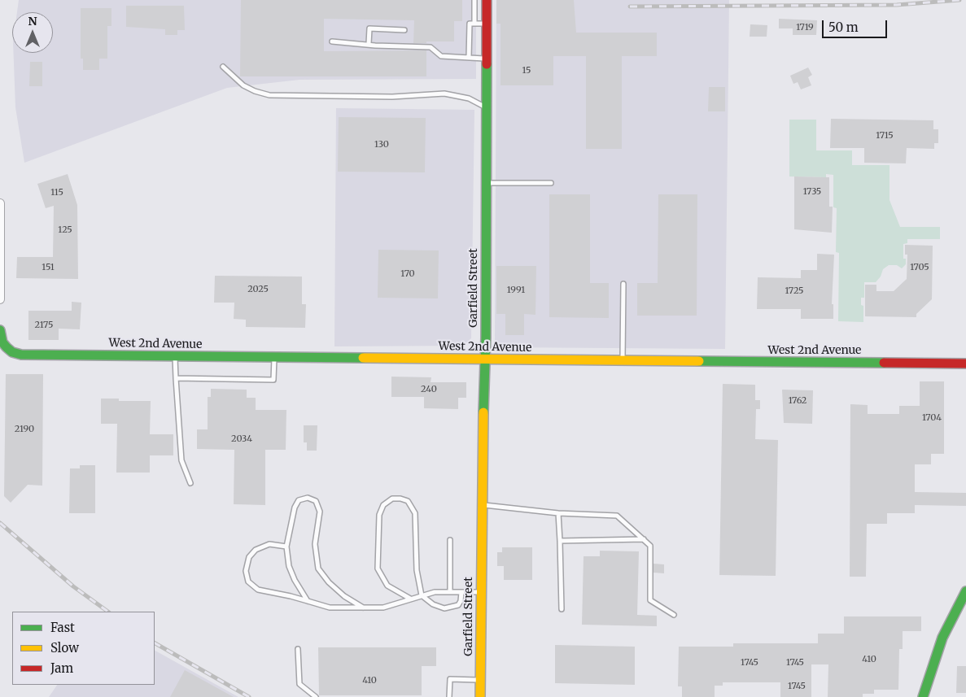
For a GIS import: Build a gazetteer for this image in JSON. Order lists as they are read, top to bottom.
{
  "streets": {
    "street": ["Garfield Street", "West 2nd Avenue"]
  },
  "crossings": [
    ["Garfield Street", "West 2nd Avenue"]
  ],
  "house_numbers": [
    "1719",
    "15",
    "1715",
    "130",
    "1735",
    "115",
    "125",
    "151",
    "1705",
    "170",
    "2025",
    "1991",
    "1725",
    "2175",
    "240",
    "1762",
    "1704",
    "2190",
    "2034",
    "410",
    "1745",
    "1745",
    "410",
    "1745"
  ],
  "legend": ["Fast", "Slow", "Jam"],
  "scale_bar": "50 m",
  "north": "top"
}
